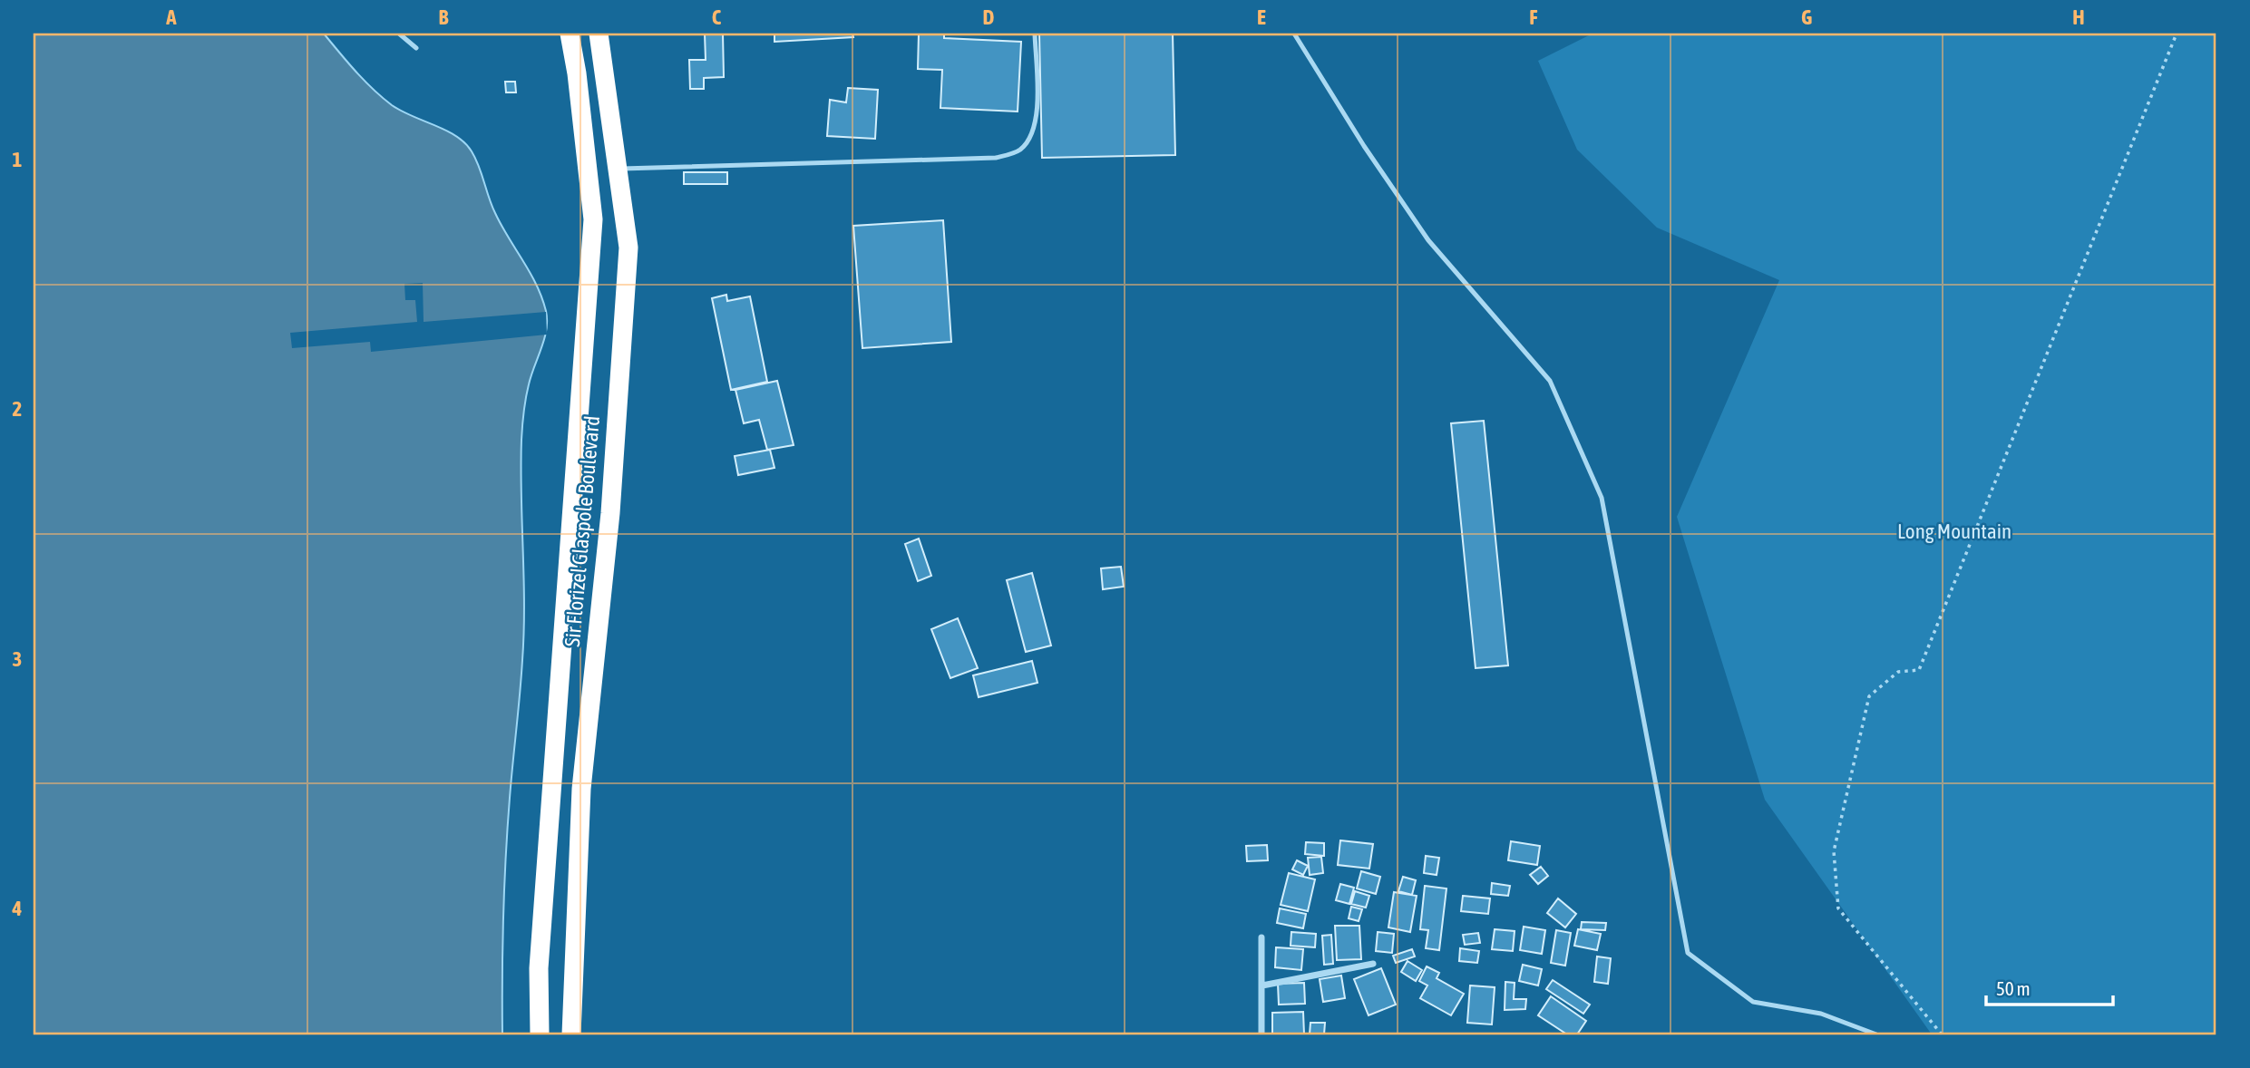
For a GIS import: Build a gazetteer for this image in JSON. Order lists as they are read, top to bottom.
{
  "streets": {
    "highway": ["Sir Florizel Glaspole Boulevard"]
  },
  "parks": ["Long Mountain"],
  "scale_bar": "50 m",
  "grid": {
    "columns": [
      "A",
      "B",
      "C",
      "D",
      "E",
      "F",
      "G",
      "H"
    ],
    "rows": [
      "1",
      "2",
      "3",
      "4"
    ]
  }
}
